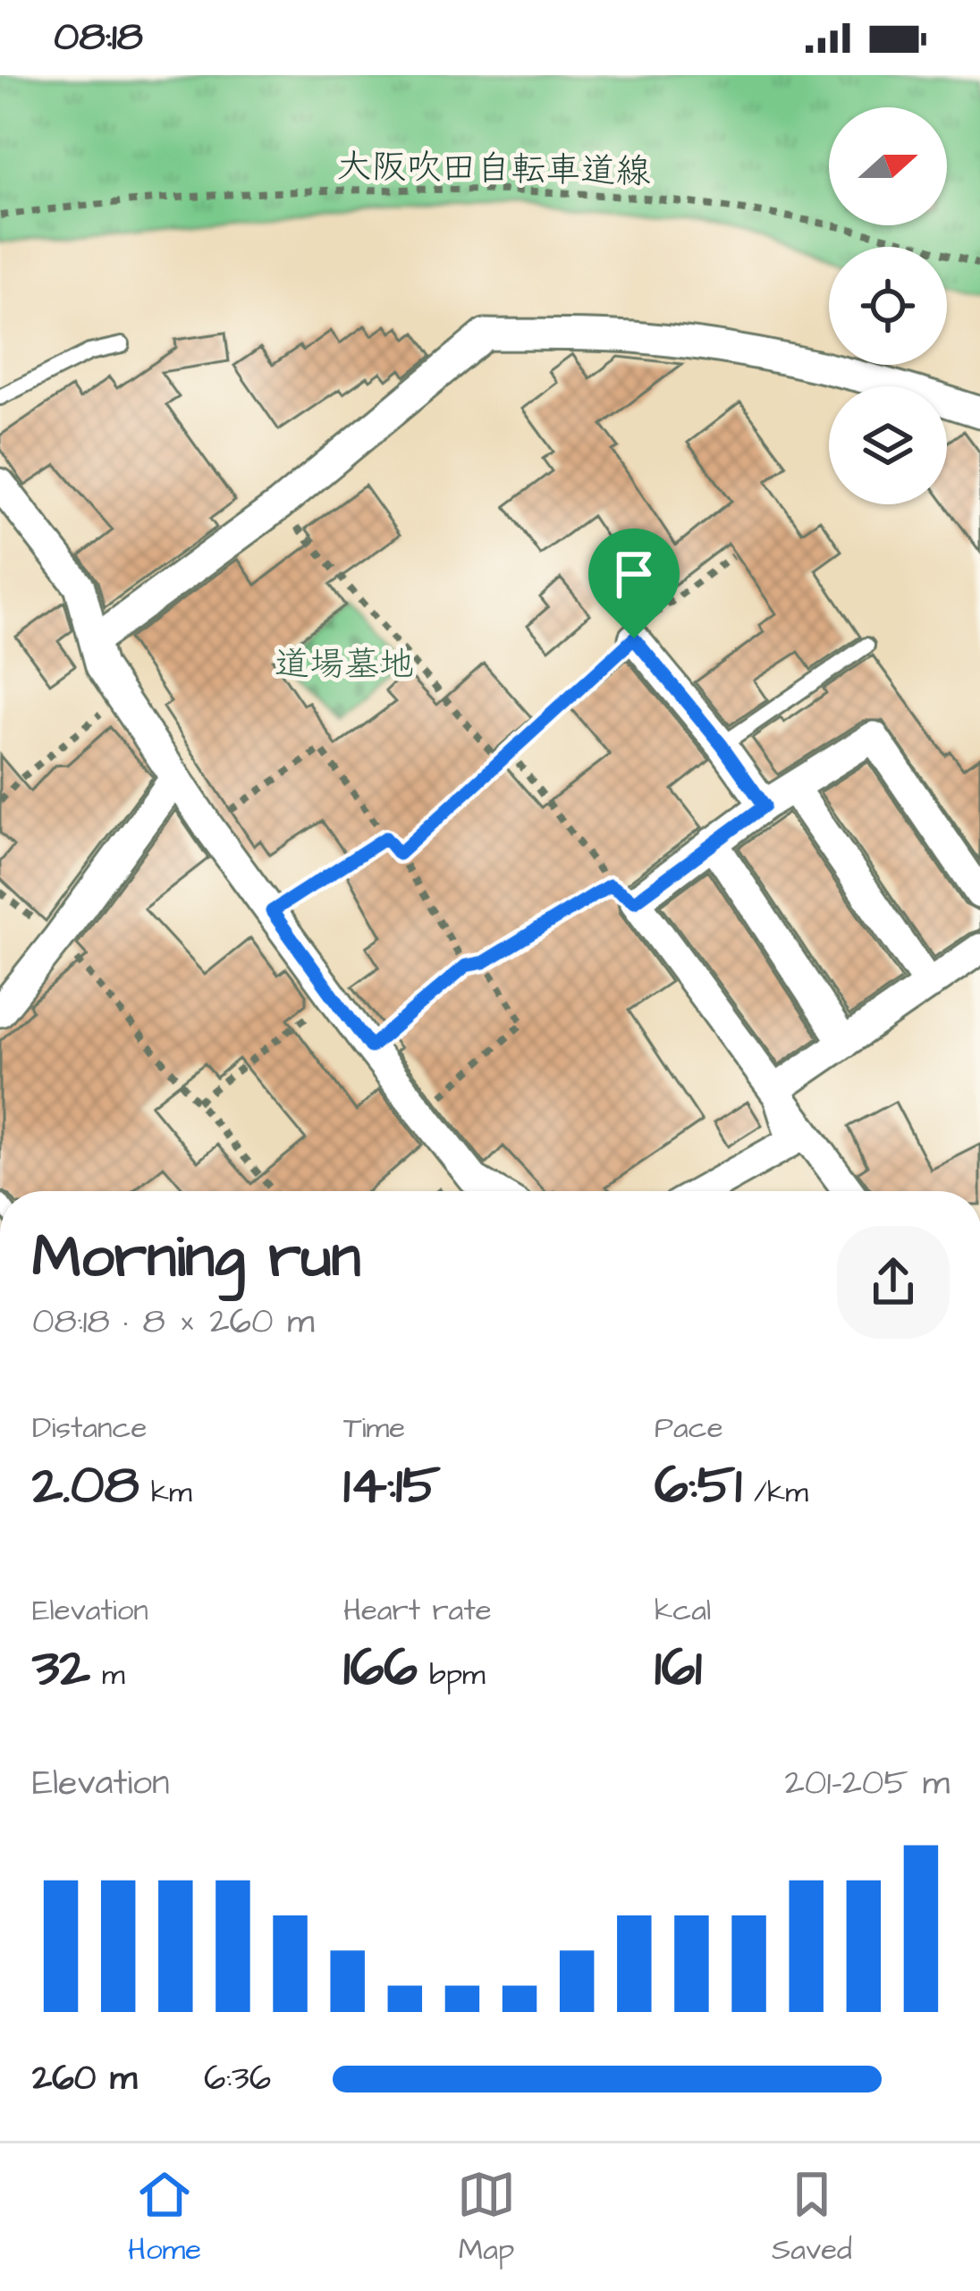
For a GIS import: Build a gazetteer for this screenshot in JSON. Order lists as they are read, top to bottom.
{
  "streets": {
    "path": ["大阪吹田自転車道線"]
  },
  "parks": ["道場墓地"],
  "north": "right",
  "page": {
    "status": "08:18",
    "heading": ["Morning run", "08:18 · 8 × 260 m"],
    "stats": [
      ["Distance", "2.08 km"],
      ["Time", "14:15"],
      ["Pace", "6:51 /km"],
      ["Elevation", "32 m"],
      ["Heart rate", "166 bpm"],
      ["kcal", "161"]
    ],
    "chart": ["Elevation", "201–205 m"],
    "list": [
      {
        "name": "260 m",
        "note": "6:36"
      }
    ],
    "tabs": ["Home", "Map", "Saved"]
  }
}
